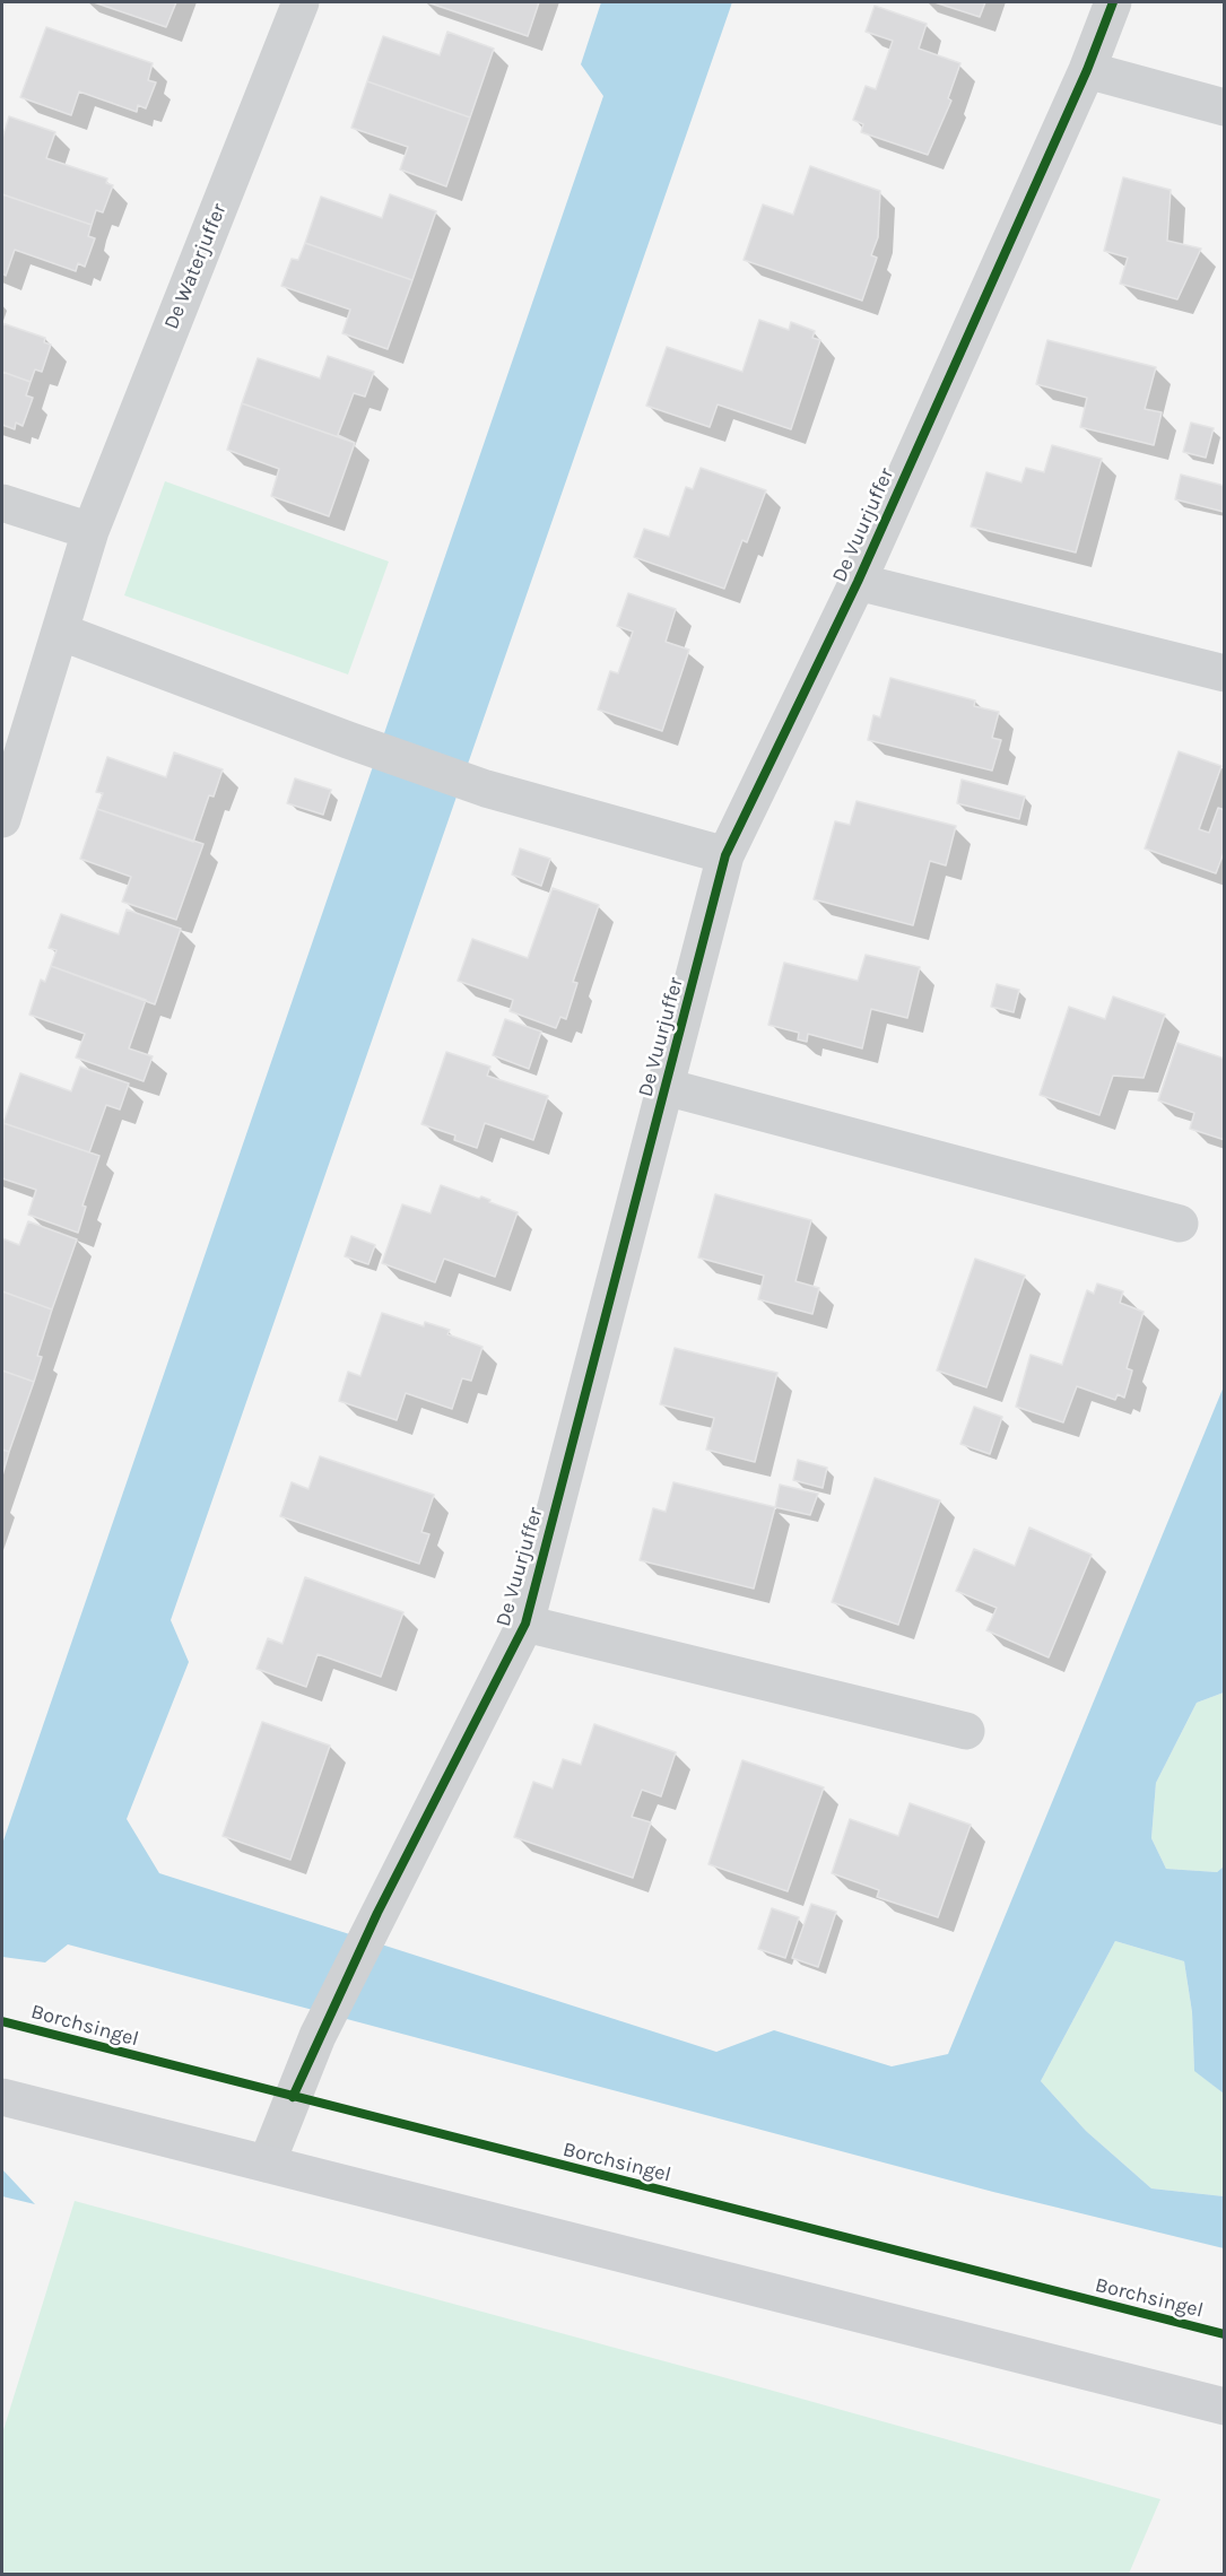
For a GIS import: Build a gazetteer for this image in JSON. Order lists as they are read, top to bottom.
{
  "streets": {
    "street": ["De Waterjuffer", "De Vuurjuffer"],
    "cycle path": ["Borchsingel"]
  }
}
